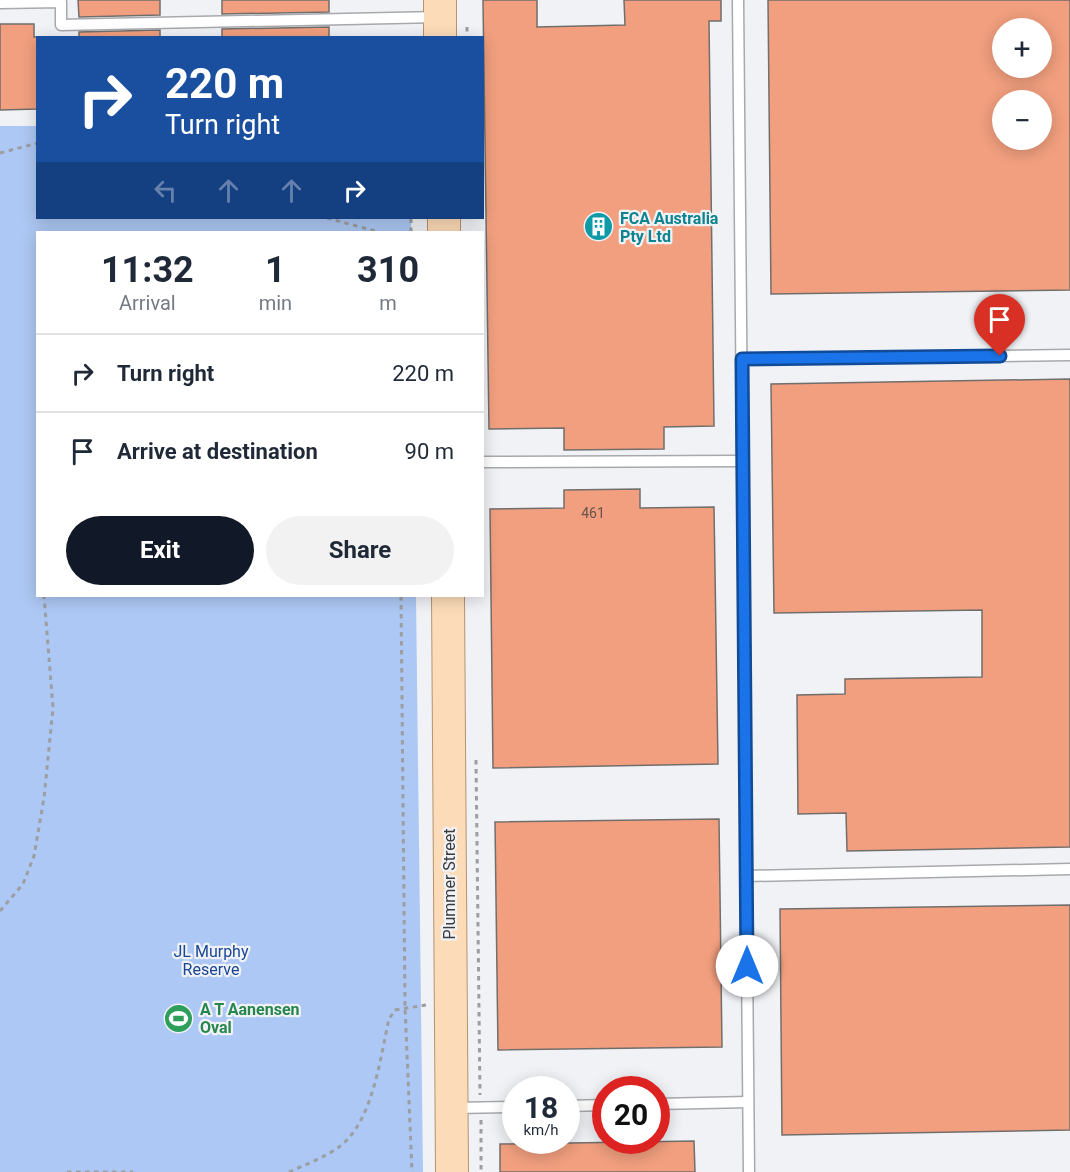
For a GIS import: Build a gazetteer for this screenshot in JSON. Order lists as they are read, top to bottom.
{
  "streets": {
    "main road": ["Plummer Street"]
  },
  "parks": ["JL Murphy Reserve"],
  "places": {
    "building": ["FCA Australia Pty Ltd"],
    "sports": ["A T Aanensen Oval"]
  },
  "house_numbers": ["461"],
  "page": {
    "map_buttons": ["+", "−"],
    "turn": ["220 m", "Turn right"],
    "eta": [
      "11:32",
      "Arrival",
      "1",
      "min",
      "310",
      "m"
    ],
    "list": [
      {
        "name": "Turn right",
        "value": "220 m"
      },
      {
        "name": "Arrive at destination",
        "value": "90 m"
      }
    ],
    "buttons": ["Exit", "Share"],
    "speed": "18 km/h",
    "limit": "20"
  }
}
